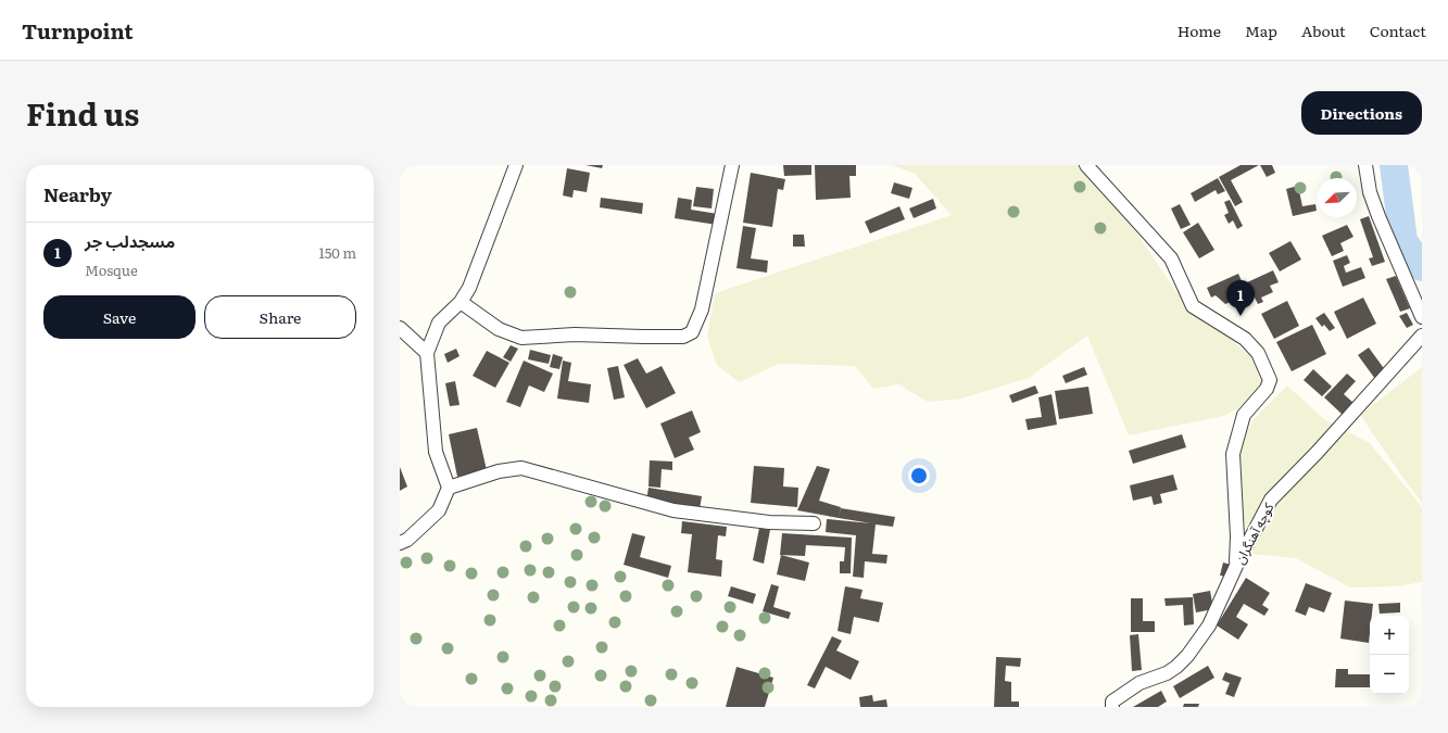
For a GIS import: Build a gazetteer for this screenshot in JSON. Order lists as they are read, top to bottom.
{
  "streets": {
    "street": ["کوچه آهنگران"]
  },
  "north": "bottom left",
  "page": {
    "header": "Turnpoint",
    "nav": [
      "Home",
      "Map",
      "About",
      "Contact"
    ],
    "title": "Find us",
    "buttons": [
      "Directions",
      ["Save", "Share"]
    ],
    "heading": "Nearby",
    "list": [
      {
        "mark": "1",
        "name": "مسجدلب جر",
        "note": "Mosque",
        "value": "150 m"
      }
    ],
    "pins": "1",
    "map_buttons": ["+", "−"]
  }
}
